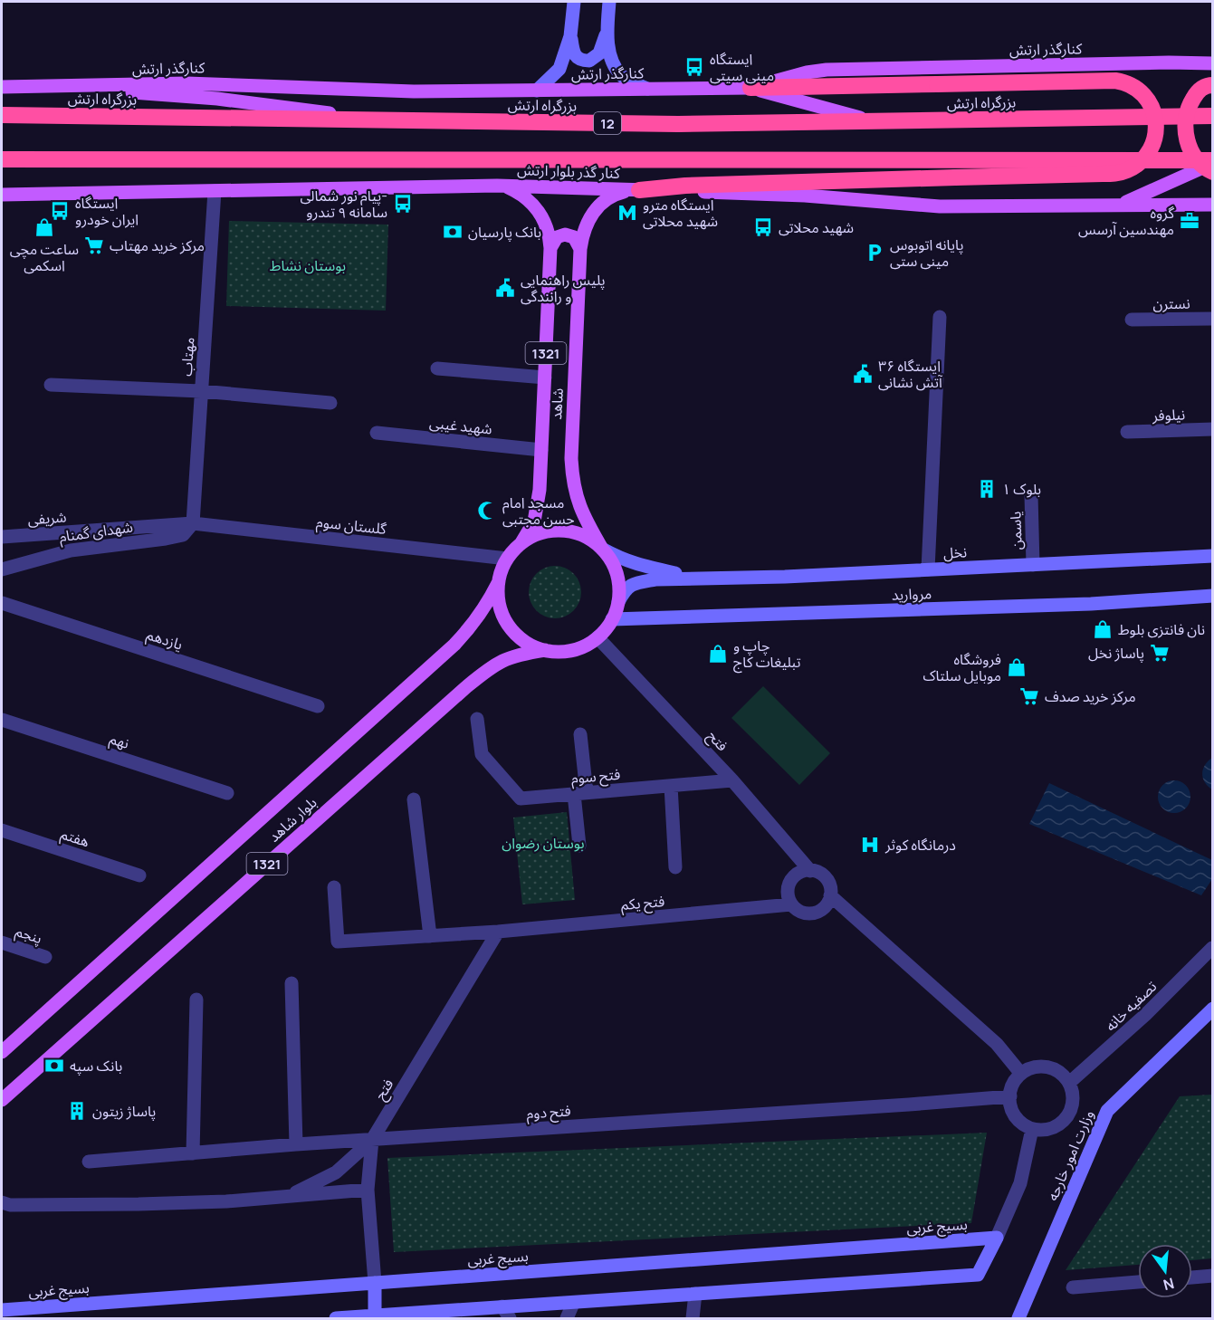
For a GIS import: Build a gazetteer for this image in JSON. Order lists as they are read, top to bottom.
{
  "streets": {
    "highway": ["بزرگراه ارتش", "12"],
    "main road": [
      "کنارگذر ارتش",
      "کنار گذر بلوار ارتش",
      "1321",
      "شاهد",
      "نخل",
      "مروارید",
      "بلوار شاهد",
      "وزارت امور خارجه",
      "بسیج غربی"
    ],
    "street": [
      "نسترن",
      "مهتاب",
      "نیلوفر",
      "شهید غیبی",
      "شریفی",
      "گلستان سوم",
      "یاسمن",
      "شهدای گمنام",
      "یازدهم",
      "نهم",
      "فتح",
      "فتح سوم",
      "هفتم",
      "فتح یکم",
      "پنجم",
      "تصفیه خانه",
      "فتح دوم"
    ]
  },
  "crossings": [
    ["کنار گذر بلوار ارتش", "شاهد"],
    ["مهتاب", "شریفی"],
    ["مهتاب", "گلستان سوم"],
    ["مهتاب", "شهدای گمنام"],
    ["شاهد", "شهید غیبی"],
    ["شاهد", "گلستان سوم"],
    ["شاهد", "مروارید"],
    ["شاهد", "فتح"],
    ["شاهد", "بلوار شاهد"],
    ["شریفی", "گلستان سوم"],
    ["شریفی", "شهدای گمنام"],
    ["گلستان سوم", "شهدای گمنام"],
    ["گلستان سوم", "مروارید"],
    ["گلستان سوم", "فتح"],
    ["گلستان سوم", "بلوار شاهد"],
    ["یاسمن", "نخل"],
    ["مروارید", "فتح"],
    ["مروارید", "بلوار شاهد"],
    ["فتح", "فتح سوم"],
    ["فتح", "بلوار شاهد"],
    ["فتح", "فتح یکم"],
    ["فتح", "فتح دوم"],
    ["فتح", "بسیج غربی"],
    ["تصفیه خانه", "فتح دوم"]
  ],
  "parks": ["بوستان نشاط", "بوستان رضوان"],
  "places": {
    "bus stop": [
      "ایستگاه مینی سیتی",
      "پیام نور شمالی- سامانه ۹ تندرو",
      "ایستگاه ایران خودرو",
      "شهید محلاتی"
    ],
    "metro station": ["ایستگاه مترو شهید محلاتی"],
    "office": ["گروه مهندسین آرسس"],
    "shop": [
      "ساعت مچی اسکمی",
      "نان فانتزی بلوط",
      "چاپ و تبلیغات کاج",
      "فروشگاه موبایل سلتاک"
    ],
    "bank": ["بانک پارسیان", "بانک سپه"],
    "supermarket": ["مرکز خرید مهتاب", "پاساژ نخل", "مرکز خرید صدف"],
    "parking": ["پایانه اتوبوس مینی ستی"],
    "public building": ["پلیس راهنمایی و رانندگی", "ایستگاه ۳۶ آتش نشانی"],
    "building": ["۱ بلوک", "پاساژ زیتون"],
    "mosque": ["مسجد امام حسن مجتبی"],
    "hospital": ["درمانگاه کوثر"]
  },
  "north": "bottom"
}
